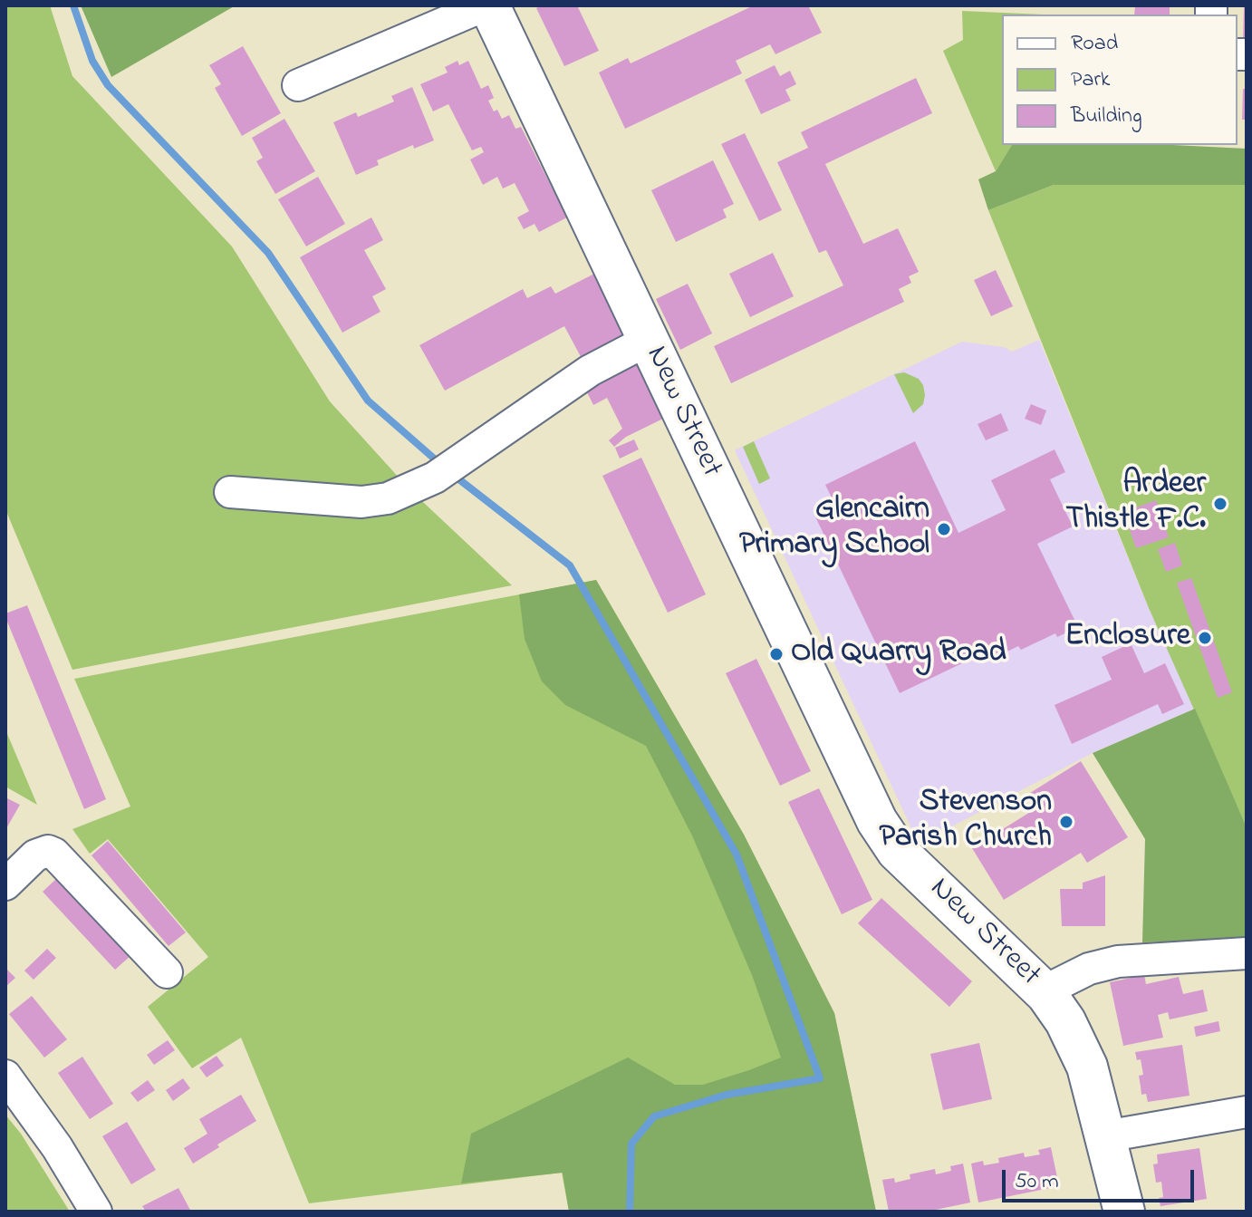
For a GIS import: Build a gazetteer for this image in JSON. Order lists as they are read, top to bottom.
{
  "streets": {
    "street": ["New Street"]
  },
  "places": [
    "Ardeer Thistle F.C.",
    "Glencairn Primary School",
    "Enclosure",
    "Old Quarry Road",
    "Stevenson Parish Church"
  ],
  "legend": ["Road", "Park", "Building"],
  "scale_bar": "50 m"
}
